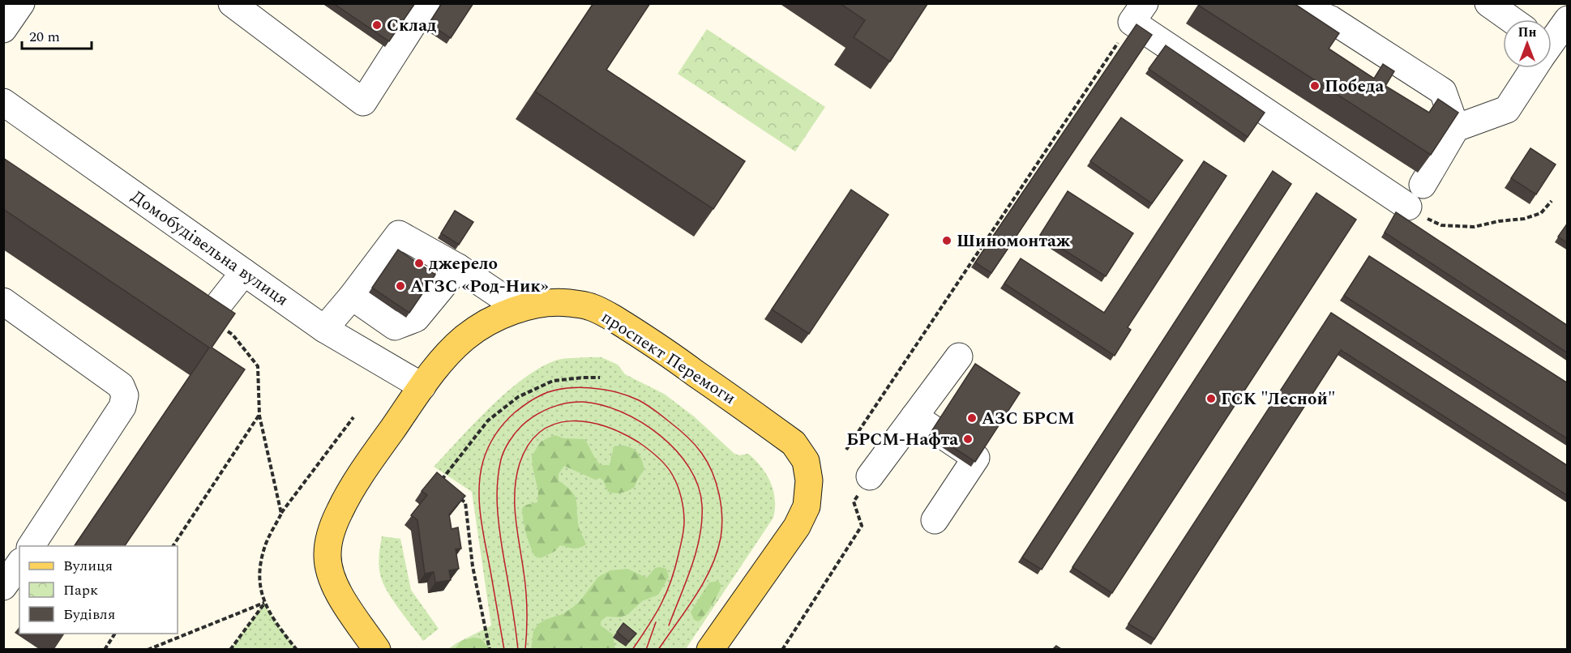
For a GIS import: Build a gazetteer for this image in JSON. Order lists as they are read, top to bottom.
{
  "streets": {
    "main road": ["проспект Перемоги"],
    "street": ["Домобудівельна вулиця"]
  },
  "crossings": [
    ["Домобудівельна вулиця", "проспект Перемоги"]
  ],
  "places": [
    "Склад",
    "Победа",
    "Шиномонтаж",
    "джерело",
    "АГЗС «Род-Ник»",
    "ГСК \"Лесной\"",
    "АЗС БРСМ",
    "БРСМ-Hафта"
  ],
  "legend": ["Вулиця", "Парк", "Будівля"],
  "scale_bar": "20 m",
  "north": "top"
}
